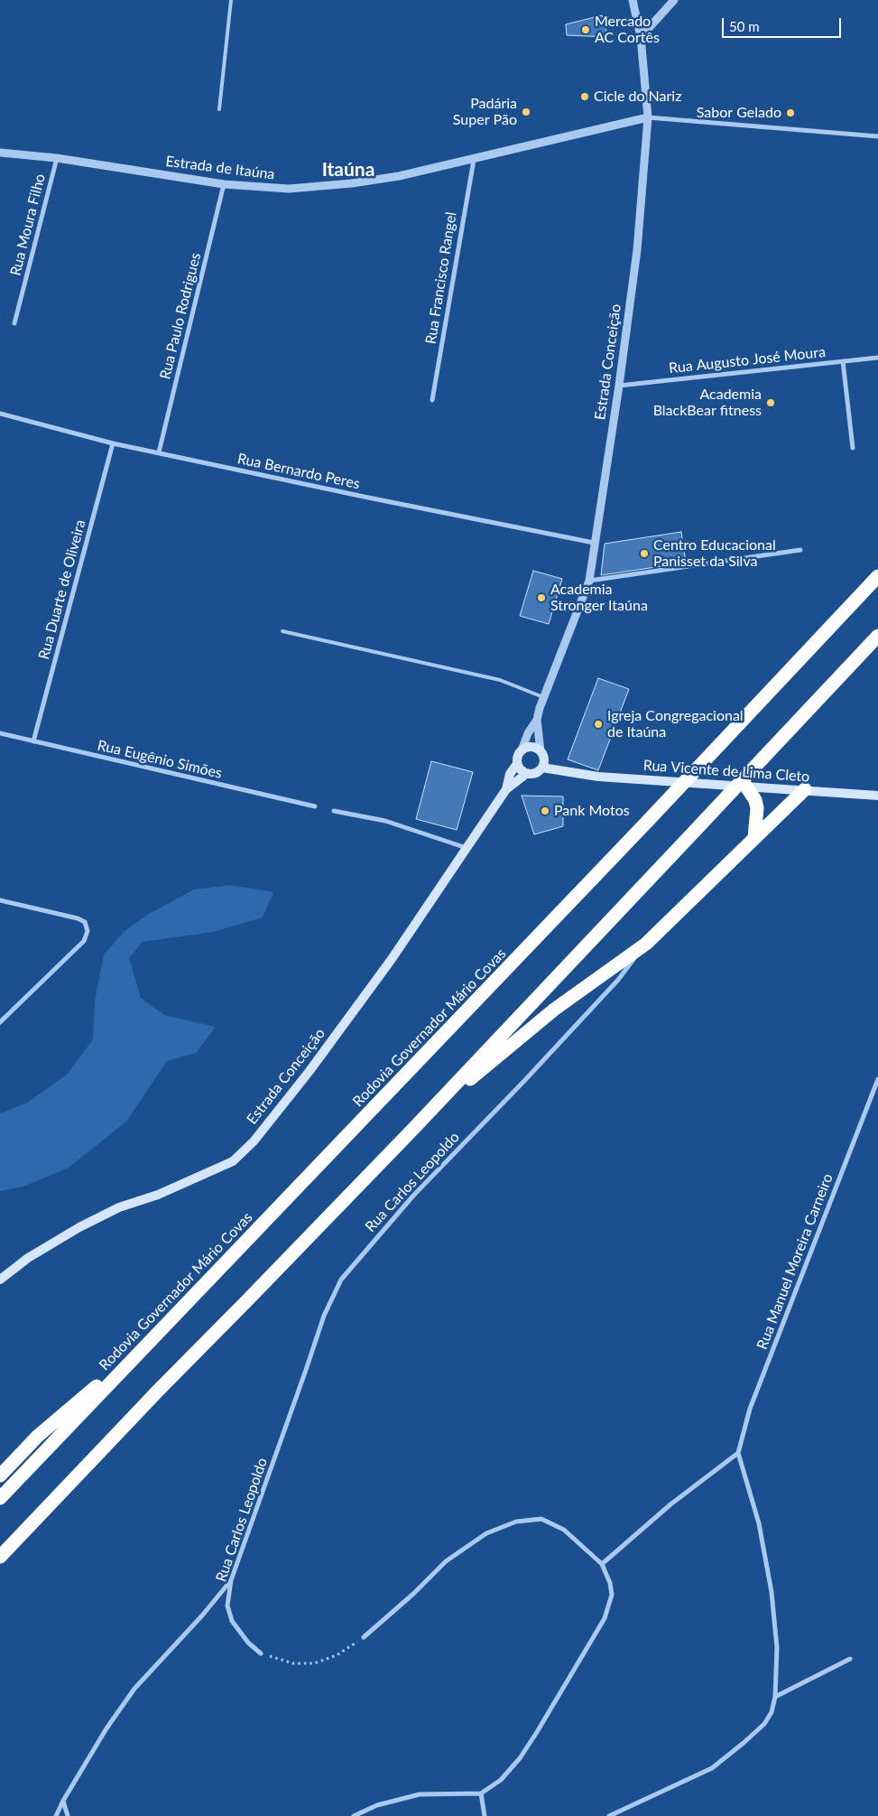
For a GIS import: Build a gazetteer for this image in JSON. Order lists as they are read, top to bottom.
{
  "streets": {
    "highway": ["Rodovia Governador Mário Covas"],
    "main road": ["Estrada Conceição", "Rua Vicente de Lima Cleto"],
    "street": [
      "Estrada de Itaúna",
      "Rua Moura Filho",
      "Rua Francisco Rangel",
      "Rua Paulo Rodrigues",
      "Rua Augusto José Moura",
      "Rua Bernardo Peres",
      "Rua Duarte de Oliveira",
      "Rua Eugênio Simões",
      "Rua Carlos Leopoldo",
      "Rua Manuel Moreira Carneiro"
    ]
  },
  "crossings": [
    ["Estrada de Itaúna", "Rua Moura Filho"],
    ["Estrada de Itaúna", "Rua Francisco Rangel"],
    ["Estrada de Itaúna", "Rua Paulo Rodrigues"],
    ["Estrada de Itaúna", "Estrada Conceição"],
    ["Rua Paulo Rodrigues", "Rua Bernardo Peres"],
    ["Rua Augusto José Moura", "Estrada Conceição"],
    ["Estrada Conceição", "Rua Bernardo Peres"],
    ["Estrada Conceição", "Rua Vicente de Lima Cleto"],
    ["Rua Bernardo Peres", "Rua Duarte de Oliveira"],
    ["Rua Duarte de Oliveira", "Rua Eugênio Simões"]
  ],
  "districts": ["Itaúna"],
  "places": [
    "Mercado AC Cortês",
    "Cicle do Nariz",
    "Padária Super Pão",
    "Sabor Gelado",
    "Academia BlackBear fitness",
    "Centro Educacional Panisset da Silva",
    "Academia Stronger Itaúna",
    "Igreja Congregacional de Itaúna",
    "Pank Motos"
  ],
  "scale_bar": "50 m"
}
